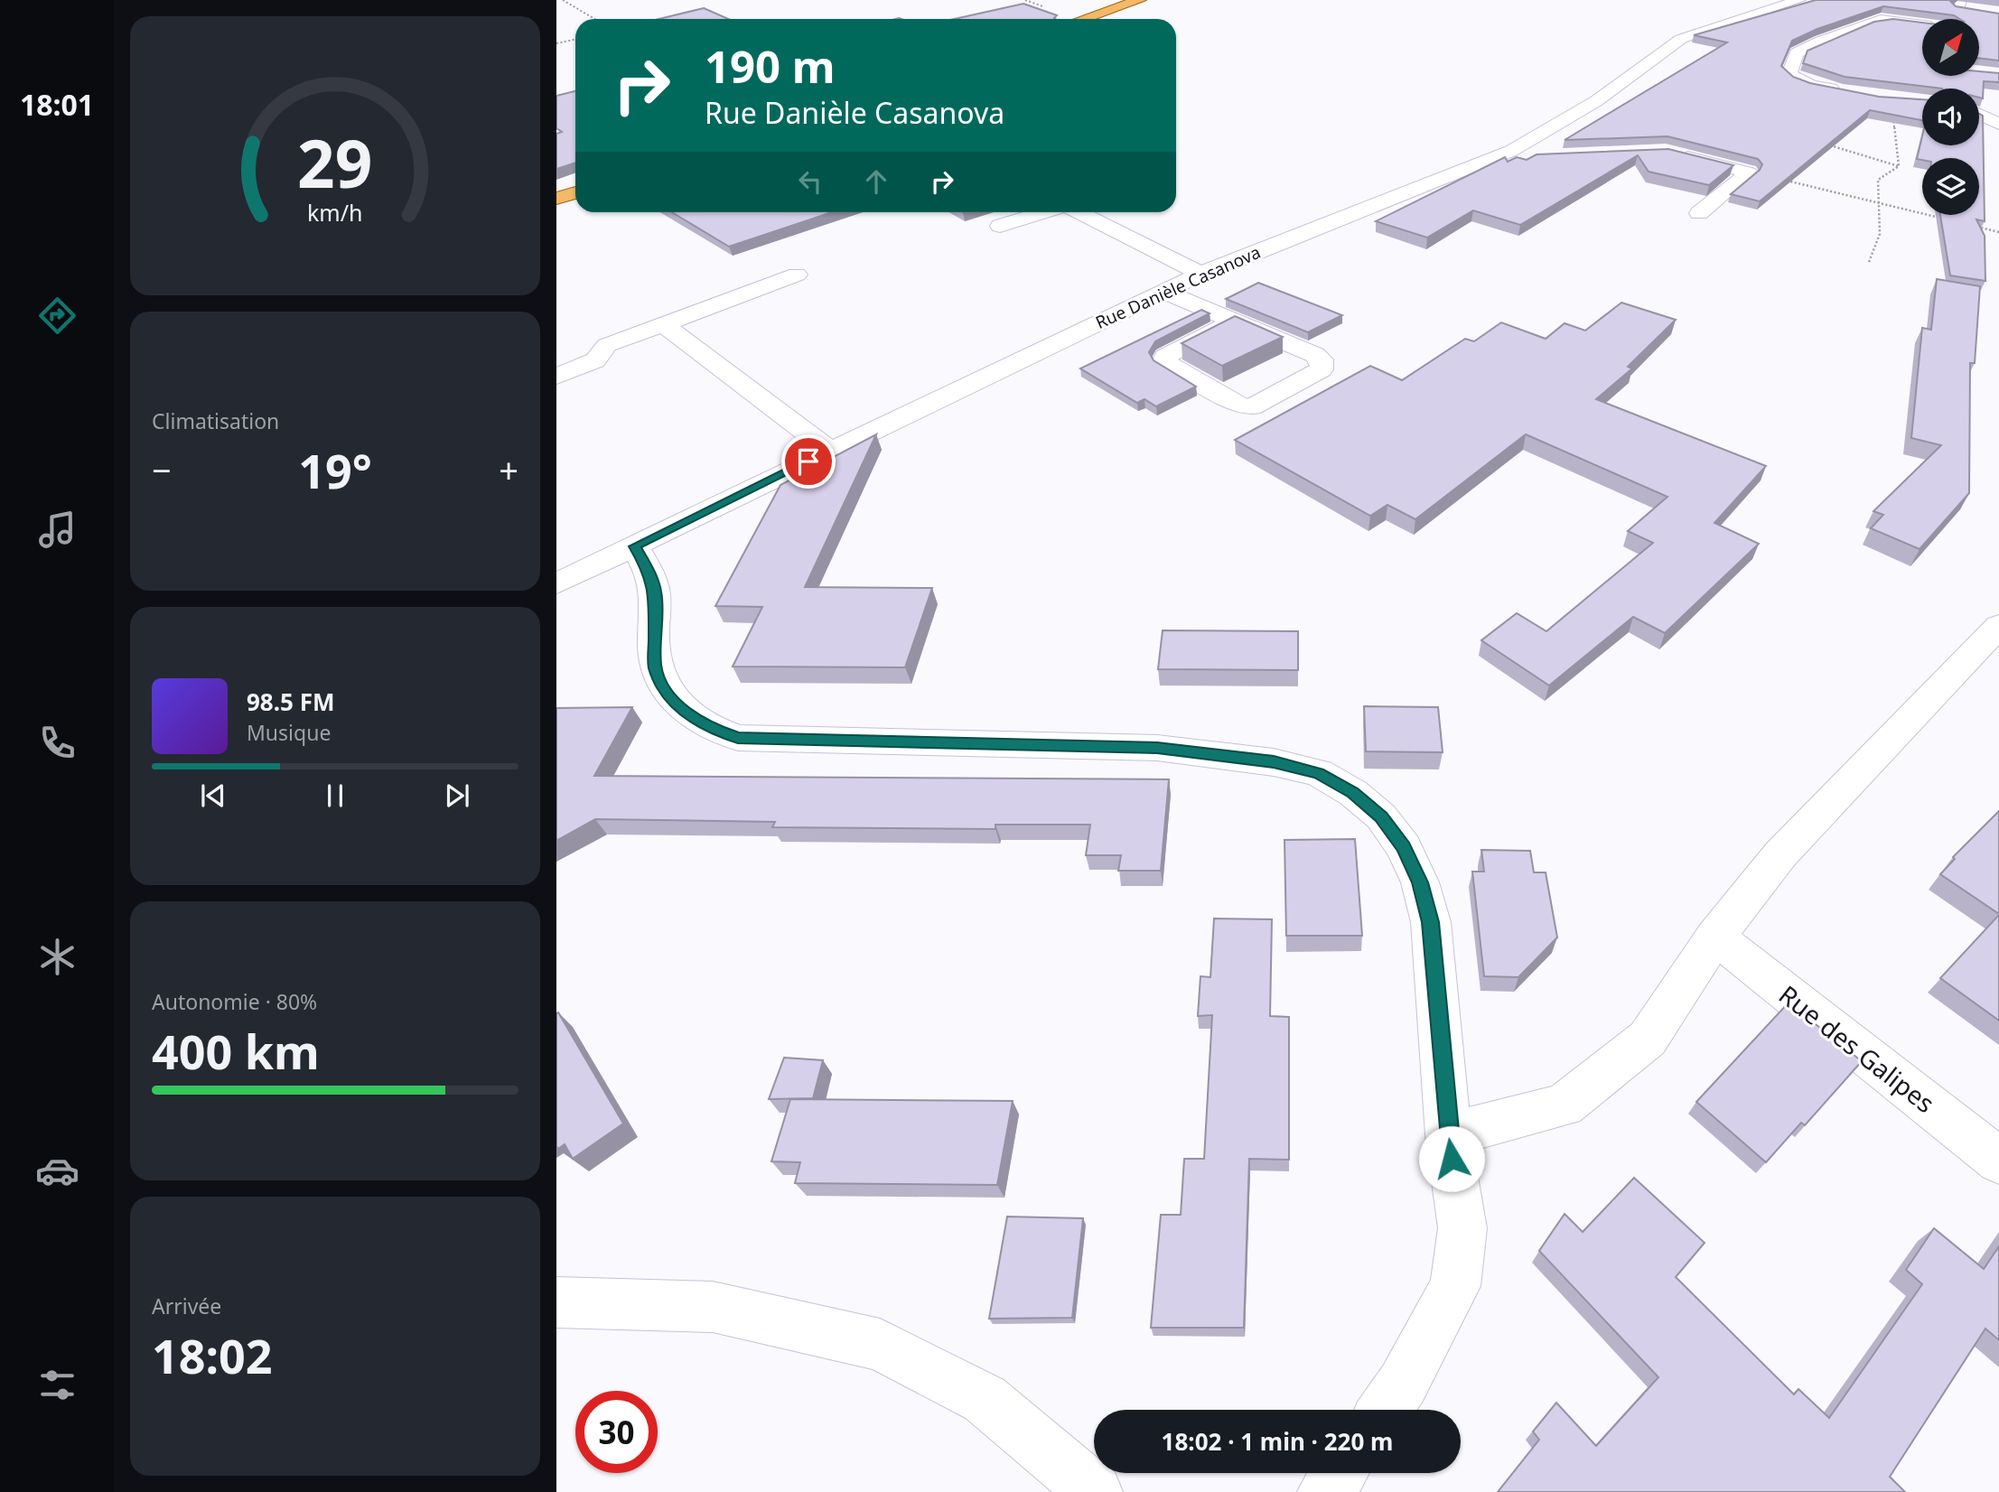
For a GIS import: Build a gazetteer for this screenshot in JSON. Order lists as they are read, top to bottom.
{
  "streets": {
    "street": ["Rue Danièle Casanova", "Rue des Galipes"]
  },
  "north": "top right",
  "page": {
    "tabs": "18:01",
    "turn": ["190 m", "Rue Danièle Casanova"],
    "tile": [
      "Climatisation",
      ["Autonomie · 80%", "400 km"],
      ["Arrivée", "18:02"]
    ],
    "heat": ["−", "19°", "+"],
    "song": ["98.5 FM", "Musique"],
    "limit": "30",
    "trip": "18:02 · 1 min · 220 m",
    "gauge": ["29", "km/h"]
  }
}
